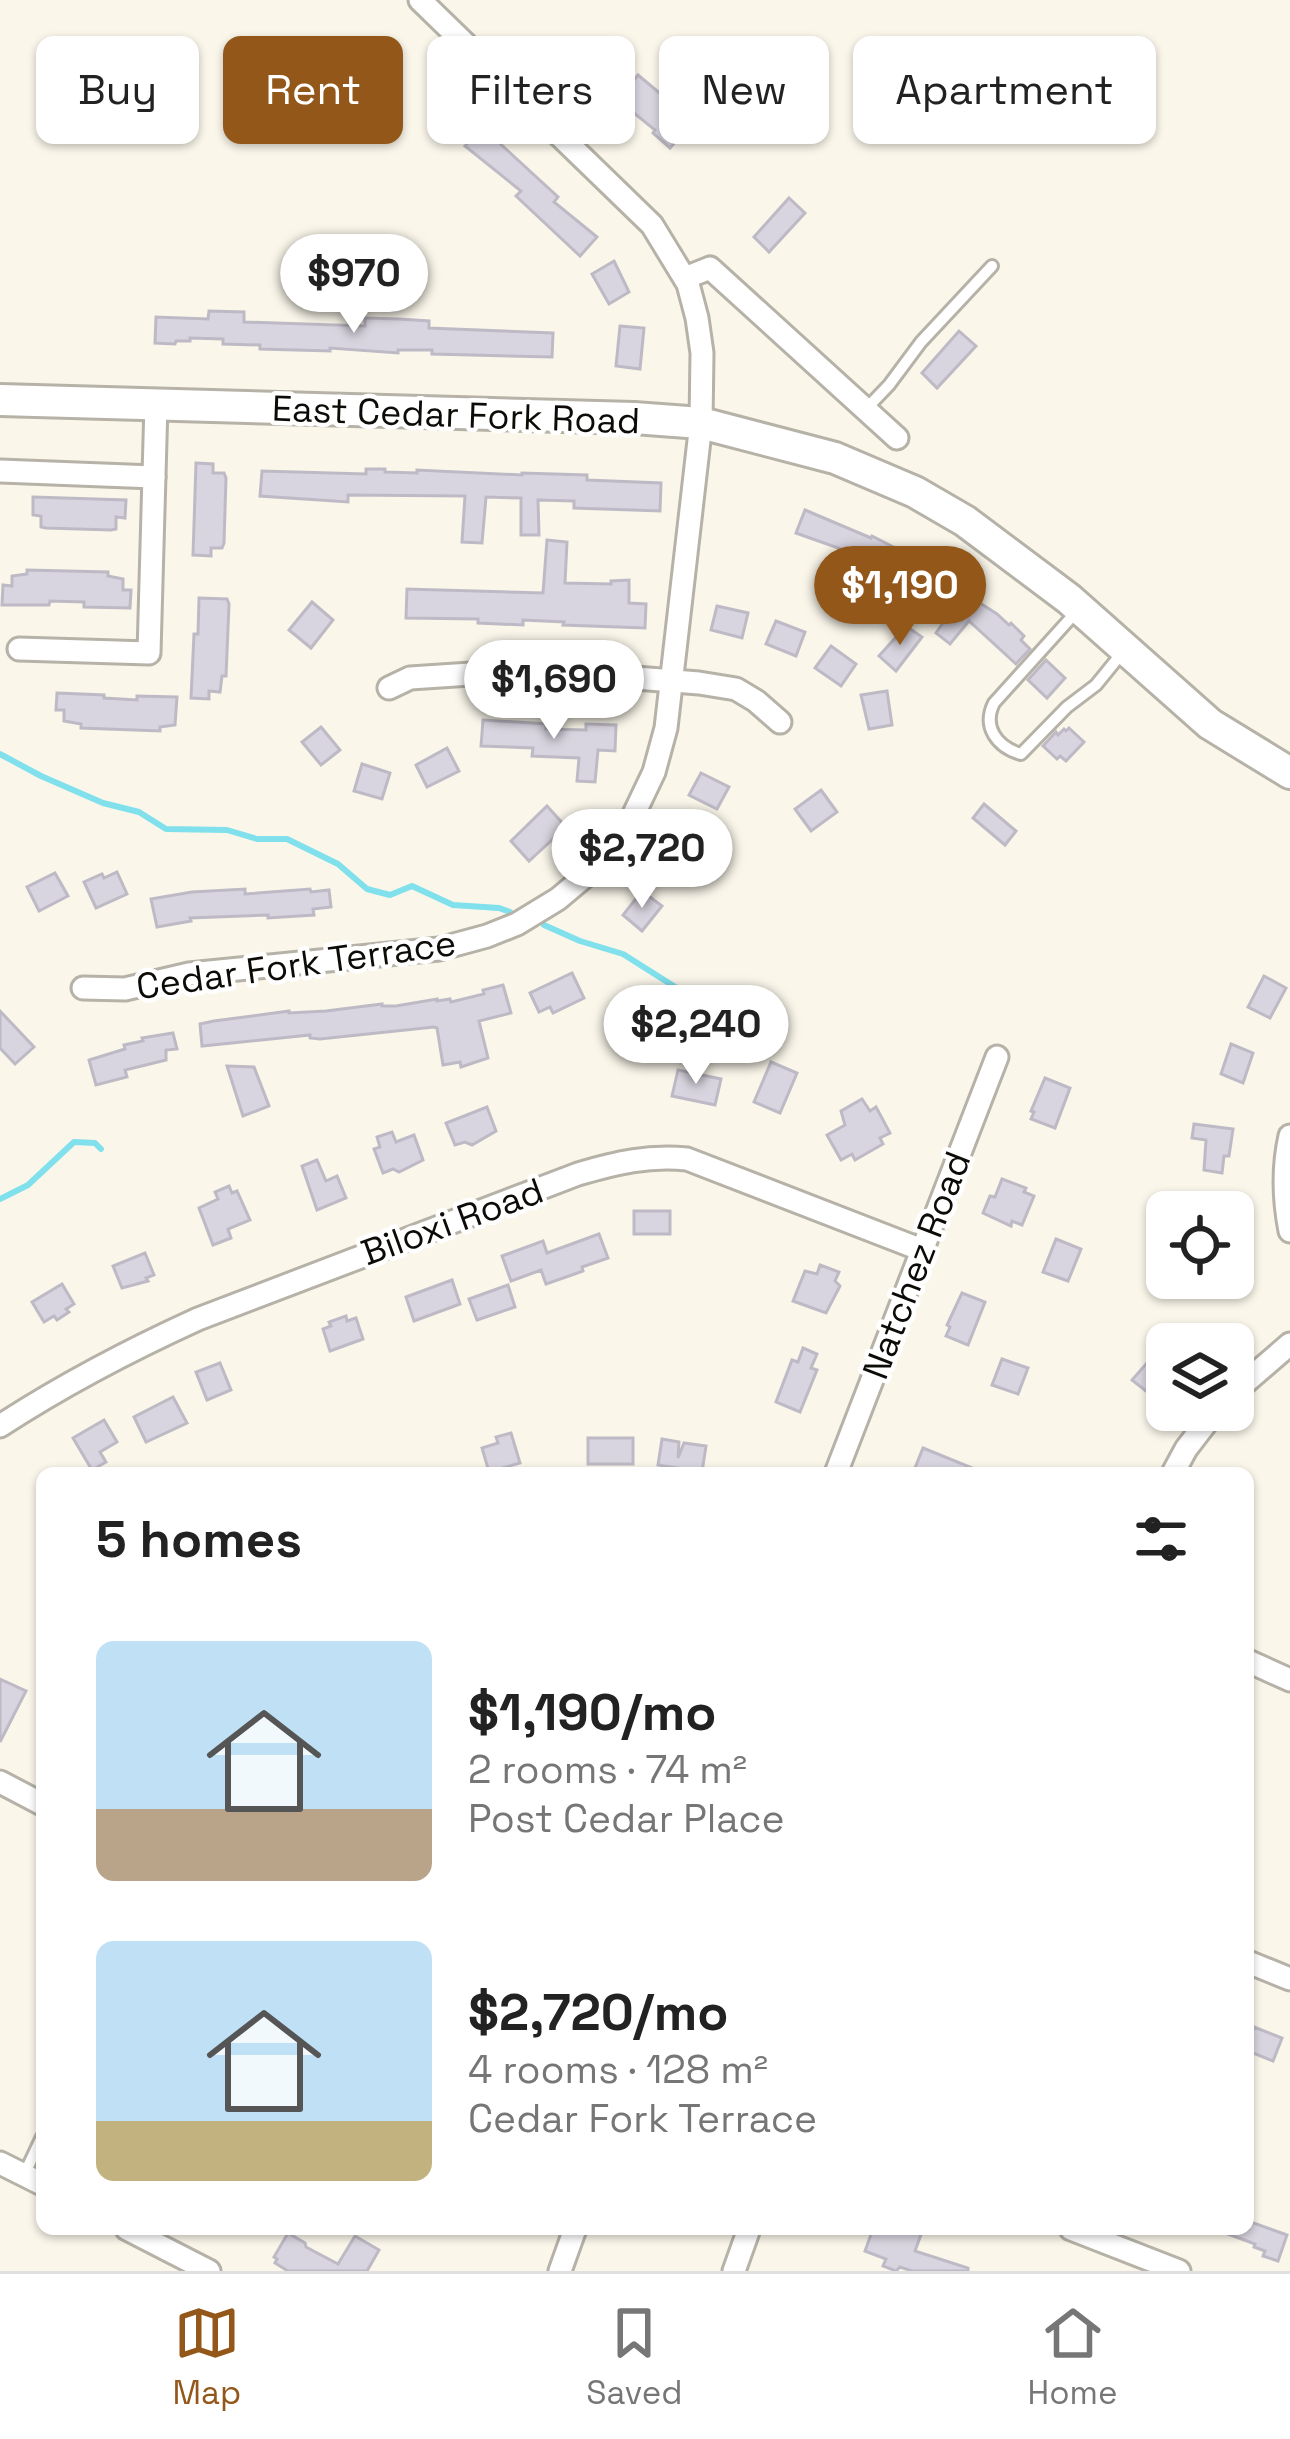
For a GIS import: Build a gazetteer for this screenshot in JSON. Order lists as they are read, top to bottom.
{
  "streets": {
    "street": [
      "East Cedar Fork Road",
      "Cedar Fork Terrace",
      "Biloxi Road",
      "Natchez Road"
    ]
  },
  "crossings": [
    ["East Cedar Fork Road", "Cedar Fork Terrace"],
    ["Biloxi Road", "Natchez Road"]
  ],
  "page": {
    "chip": [
      "Buy",
      "Rent",
      "Filters",
      "New",
      "Apartment"
    ],
    "price": [
      "$970",
      "$1,190",
      "$1,690",
      "$2,720",
      "$2,240"
    ],
    "heading": "5 homes",
    "list": [
      {
        "name": "$1,190/mo",
        "note": "2 rooms · 74 m² · Post Cedar Place"
      },
      {
        "name": "$2,720/mo",
        "note": "4 rooms · 128 m² · Cedar Fork Terrace"
      }
    ],
    "tabs": ["Map", "Saved", "Home"]
  }
}
